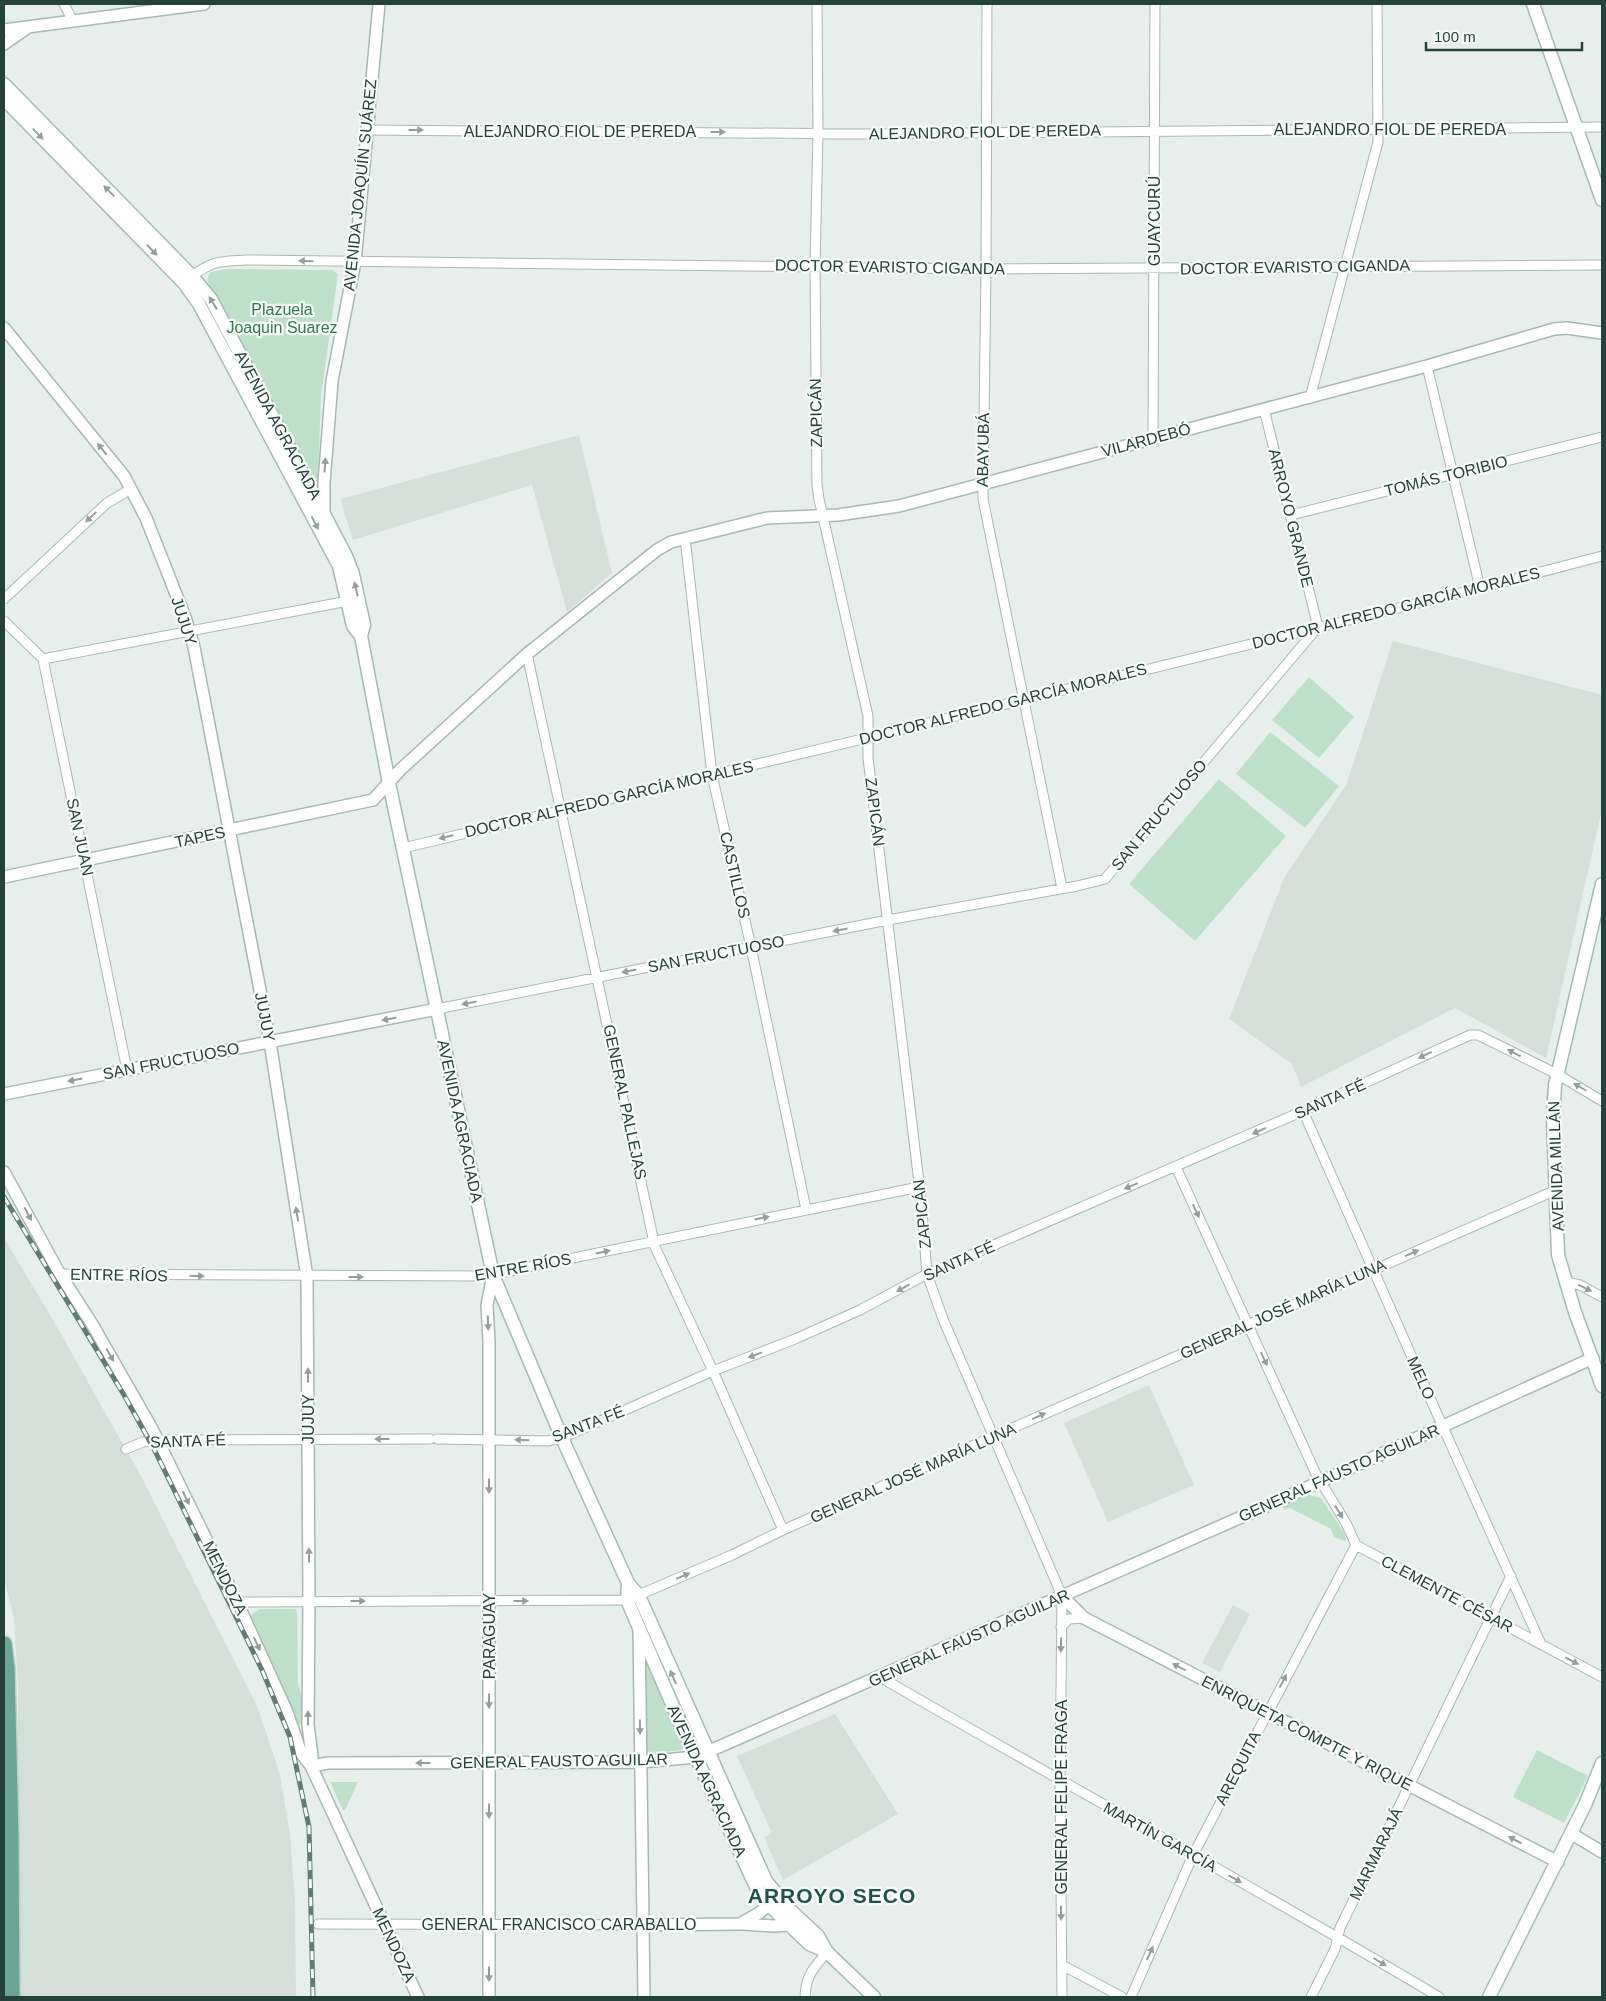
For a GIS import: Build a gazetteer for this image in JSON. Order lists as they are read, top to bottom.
{
  "streets": {
    "main road": ["AVENIDA AGRACIADA", "AVENIDA MILLÁN"],
    "street": [
      "ALEJANDRO FIOL DE PEREDA",
      "AVENIDA JOAQUÍN SUÁREZ",
      "GUAYCURÚ",
      "DOCTOR EVARISTO CIGANDA",
      "ZAPICÁN",
      "VILARDEBÓ",
      "ABAYUBÁ",
      "TOMÁS TORIBIO",
      "ARROYO GRANDE",
      "DOCTOR ALFREDO GARCÍA MORALES",
      "JUJUY",
      "SAN FRUCTUOSO",
      "SAN JUAN",
      "TAPES",
      "CASTILLOS",
      "SANTA FÉ",
      "GENERAL PALLEJAS",
      "ENTRE RÍOS",
      "GENERAL JOSÉ MARÍA LUNA",
      "MELO",
      "GENERAL FAUSTO AGUILAR",
      "MENDOZA",
      "CLEMENTE CÉSAR",
      "PARAGUAY",
      "ENRIQUETA COMPTE Y RIQUE",
      "AREQUITA",
      "GENERAL FELIPE FRAGA",
      "MARTÍN GARCÍA",
      "MARMARAJÁ",
      "GENERAL FRANCISCO CARABALLO"
    ]
  },
  "crossings": [
    ["ALEJANDRO FIOL DE PEREDA", "AVENIDA JOAQUÍN SUÁREZ"],
    ["ALEJANDRO FIOL DE PEREDA", "GUAYCURÚ"],
    ["ALEJANDRO FIOL DE PEREDA", "ZAPICÁN"],
    ["ALEJANDRO FIOL DE PEREDA", "ABAYUBÁ"],
    ["AVENIDA JOAQUÍN SUÁREZ", "DOCTOR EVARISTO CIGANDA"],
    ["AVENIDA JOAQUÍN SUÁREZ", "AVENIDA AGRACIADA"],
    ["GUAYCURÚ", "DOCTOR EVARISTO CIGANDA"],
    ["GUAYCURÚ", "VILARDEBÓ"],
    ["DOCTOR EVARISTO CIGANDA", "ZAPICÁN"],
    ["DOCTOR EVARISTO CIGANDA", "AVENIDA AGRACIADA"],
    ["DOCTOR EVARISTO CIGANDA", "ABAYUBÁ"],
    ["ZAPICÁN", "VILARDEBÓ"],
    ["ZAPICÁN", "DOCTOR ALFREDO GARCÍA MORALES"],
    ["ZAPICÁN", "SAN FRUCTUOSO"],
    ["ZAPICÁN", "SANTA FÉ"],
    ["ZAPICÁN", "ENTRE RÍOS"],
    ["ZAPICÁN", "GENERAL JOSÉ MARÍA LUNA"],
    ["ZAPICÁN", "GENERAL FAUSTO AGUILAR"],
    ["ZAPICÁN", "ENRIQUETA COMPTE Y RIQUE"],
    ["ZAPICÁN", "GENERAL FELIPE FRAGA"],
    ["AVENIDA AGRACIADA", "DOCTOR ALFREDO GARCÍA MORALES"],
    ["AVENIDA AGRACIADA", "SAN FRUCTUOSO"],
    ["AVENIDA AGRACIADA", "TAPES"],
    ["AVENIDA AGRACIADA", "SANTA FÉ"],
    ["AVENIDA AGRACIADA", "ENTRE RÍOS"],
    ["AVENIDA AGRACIADA", "GENERAL JOSÉ MARÍA LUNA"],
    ["AVENIDA AGRACIADA", "GENERAL FAUSTO AGUILAR"],
    ["AVENIDA AGRACIADA", "PARAGUAY"],
    ["AVENIDA AGRACIADA", "GENERAL FRANCISCO CARABALLO"],
    ["VILARDEBÓ", "ABAYUBÁ"],
    ["VILARDEBÓ", "ARROYO GRANDE"],
    ["VILARDEBÓ", "TAPES"],
    ["VILARDEBÓ", "CASTILLOS"],
    ["VILARDEBÓ", "GENERAL PALLEJAS"],
    ["ABAYUBÁ", "DOCTOR ALFREDO GARCÍA MORALES"],
    ["ABAYUBÁ", "SAN FRUCTUOSO"],
    ["TOMÁS TORIBIO", "ARROYO GRANDE"],
    ["ARROYO GRANDE", "DOCTOR ALFREDO GARCÍA MORALES"],
    ["ARROYO GRANDE", "SAN FRUCTUOSO"],
    ["DOCTOR ALFREDO GARCÍA MORALES", "SAN FRUCTUOSO"],
    ["DOCTOR ALFREDO GARCÍA MORALES", "CASTILLOS"],
    ["DOCTOR ALFREDO GARCÍA MORALES", "GENERAL PALLEJAS"],
    ["JUJUY", "SAN FRUCTUOSO"],
    ["JUJUY", "TAPES"],
    ["JUJUY", "SANTA FÉ"],
    ["JUJUY", "ENTRE RÍOS"],
    ["JUJUY", "GENERAL JOSÉ MARÍA LUNA"],
    ["JUJUY", "GENERAL FAUSTO AGUILAR"],
    ["JUJUY", "MENDOZA"],
    ["SAN FRUCTUOSO", "SAN JUAN"],
    ["SAN FRUCTUOSO", "CASTILLOS"],
    ["SAN FRUCTUOSO", "GENERAL PALLEJAS"],
    ["SAN JUAN", "TAPES"],
    ["TAPES", "GENERAL PALLEJAS"],
    ["CASTILLOS", "ENTRE RÍOS"],
    ["SANTA FÉ", "GENERAL PALLEJAS"],
    ["SANTA FÉ", "AVENIDA MILLÁN"],
    ["SANTA FÉ", "MELO"],
    ["SANTA FÉ", "MENDOZA"],
    ["SANTA FÉ", "PARAGUAY"],
    ["GENERAL PALLEJAS", "ENTRE RÍOS"],
    ["GENERAL PALLEJAS", "GENERAL JOSÉ MARÍA LUNA"],
    ["AVENIDA MILLÁN", "GENERAL JOSÉ MARÍA LUNA"],
    ["AVENIDA MILLÁN", "GENERAL FAUSTO AGUILAR"],
    ["ENTRE RÍOS", "MENDOZA"],
    ["ENTRE RÍOS", "PARAGUAY"],
    ["GENERAL JOSÉ MARÍA LUNA", "MELO"],
    ["GENERAL JOSÉ MARÍA LUNA", "MENDOZA"],
    ["GENERAL JOSÉ MARÍA LUNA", "PARAGUAY"],
    ["MELO", "GENERAL FAUSTO AGUILAR"],
    ["MELO", "CLEMENTE CÉSAR"],
    ["MELO", "MARMARAJÁ"],
    ["GENERAL FAUSTO AGUILAR", "MENDOZA"],
    ["GENERAL FAUSTO AGUILAR", "PARAGUAY"],
    ["GENERAL FAUSTO AGUILAR", "ENRIQUETA COMPTE Y RIQUE"],
    ["GENERAL FAUSTO AGUILAR", "GENERAL FELIPE FRAGA"],
    ["GENERAL FAUSTO AGUILAR", "MARTÍN GARCÍA"],
    ["MENDOZA", "GENERAL FRANCISCO CARABALLO"],
    ["CLEMENTE CÉSAR", "AREQUITA"],
    ["CLEMENTE CÉSAR", "MARMARAJÁ"],
    ["PARAGUAY", "GENERAL FRANCISCO CARABALLO"],
    ["ENRIQUETA COMPTE Y RIQUE", "AREQUITA"],
    ["ENRIQUETA COMPTE Y RIQUE", "GENERAL FELIPE FRAGA"],
    ["ENRIQUETA COMPTE Y RIQUE", "MARMARAJÁ"],
    ["AREQUITA", "MARTÍN GARCÍA"],
    ["GENERAL FELIPE FRAGA", "MARTÍN GARCÍA"],
    ["MARTÍN GARCÍA", "MARMARAJÁ"]
  ],
  "one_way": [
    "ALEJANDRO FIOL DE PEREDA",
    "AVENIDA JOAQUÍN SUÁREZ",
    "JUJUY",
    "SAN FRUCTUOSO",
    "SANTA FÉ",
    "ENTRE RÍOS",
    "GENERAL JOSÉ MARÍA LUNA",
    "MENDOZA",
    "PARAGUAY",
    "ENRIQUETA COMPTE Y RIQUE",
    "AREQUITA",
    "GENERAL FELIPE FRAGA",
    "MARTÍN GARCÍA"
  ],
  "districts": ["ARROYO SECO"],
  "parks": ["Plazuela Joaquin Suarez"],
  "scale_bar": "100 m"
}
